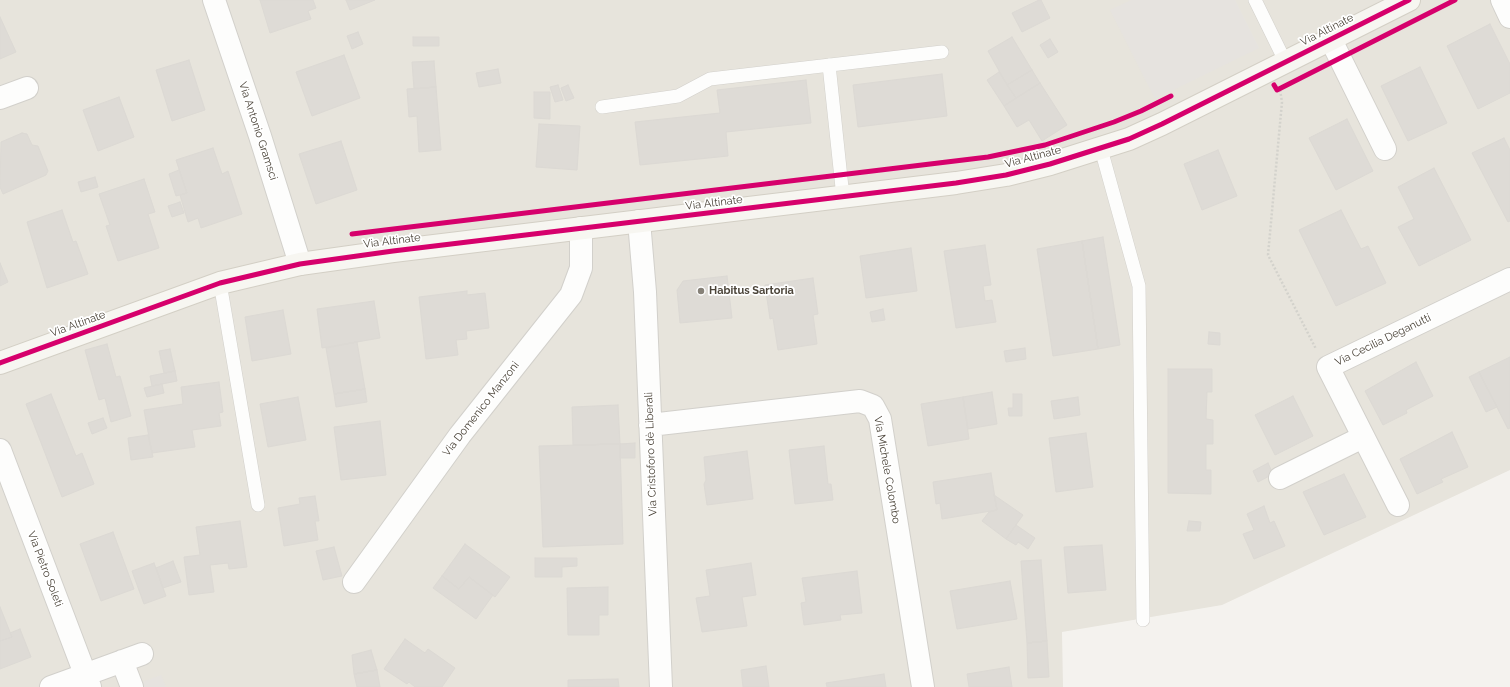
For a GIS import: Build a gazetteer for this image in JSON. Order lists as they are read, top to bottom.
{
  "streets": {
    "street": [
      "Via Altinate",
      "Via Antonio Gramsci",
      "Via Cecilia Deganutti",
      "Via Domenico Manzoni",
      "Via Cristoforo dè Liberali",
      "Via Michele Colombo",
      "Via Pietro Soleti"
    ]
  },
  "crossings": [
    ["Via Altinate", "Via Antonio Gramsci"],
    ["Via Altinate", "Via Domenico Manzoni"],
    ["Via Altinate", "Via Cristoforo dè Liberali"],
    ["Via Cristoforo dè Liberali", "Via Michele Colombo"]
  ],
  "places": ["Habitus Sartoria"]
}
